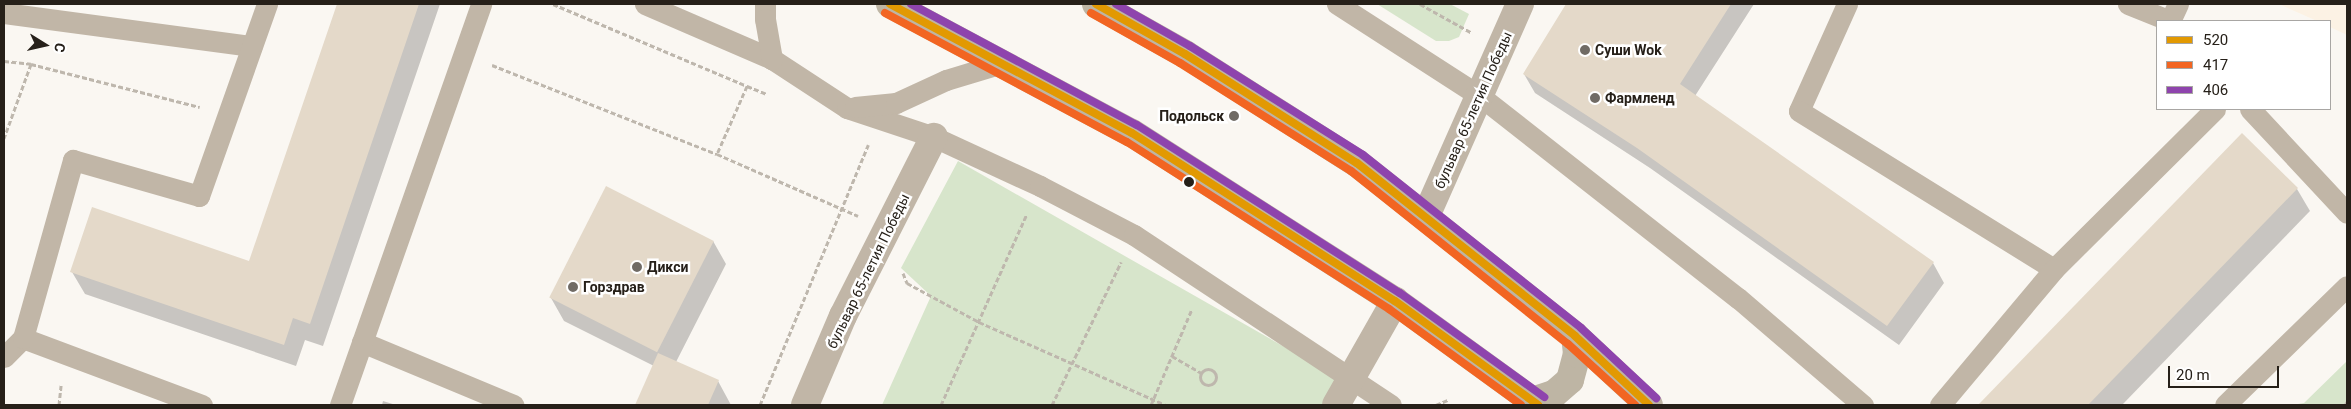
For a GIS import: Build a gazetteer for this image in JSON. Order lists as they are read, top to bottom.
{
  "streets": {
    "street": ["бульвар 65-летия Победы"]
  },
  "places": [
    "Суши Wok",
    "Фармленд",
    "Подольск",
    "Дикси",
    "Горздрав"
  ],
  "lines": ["transit line 520", "transit line 406", "transit line 417"],
  "legend": ["520", "417", "406"],
  "scale_bar": "20 m",
  "north": "right"
}
